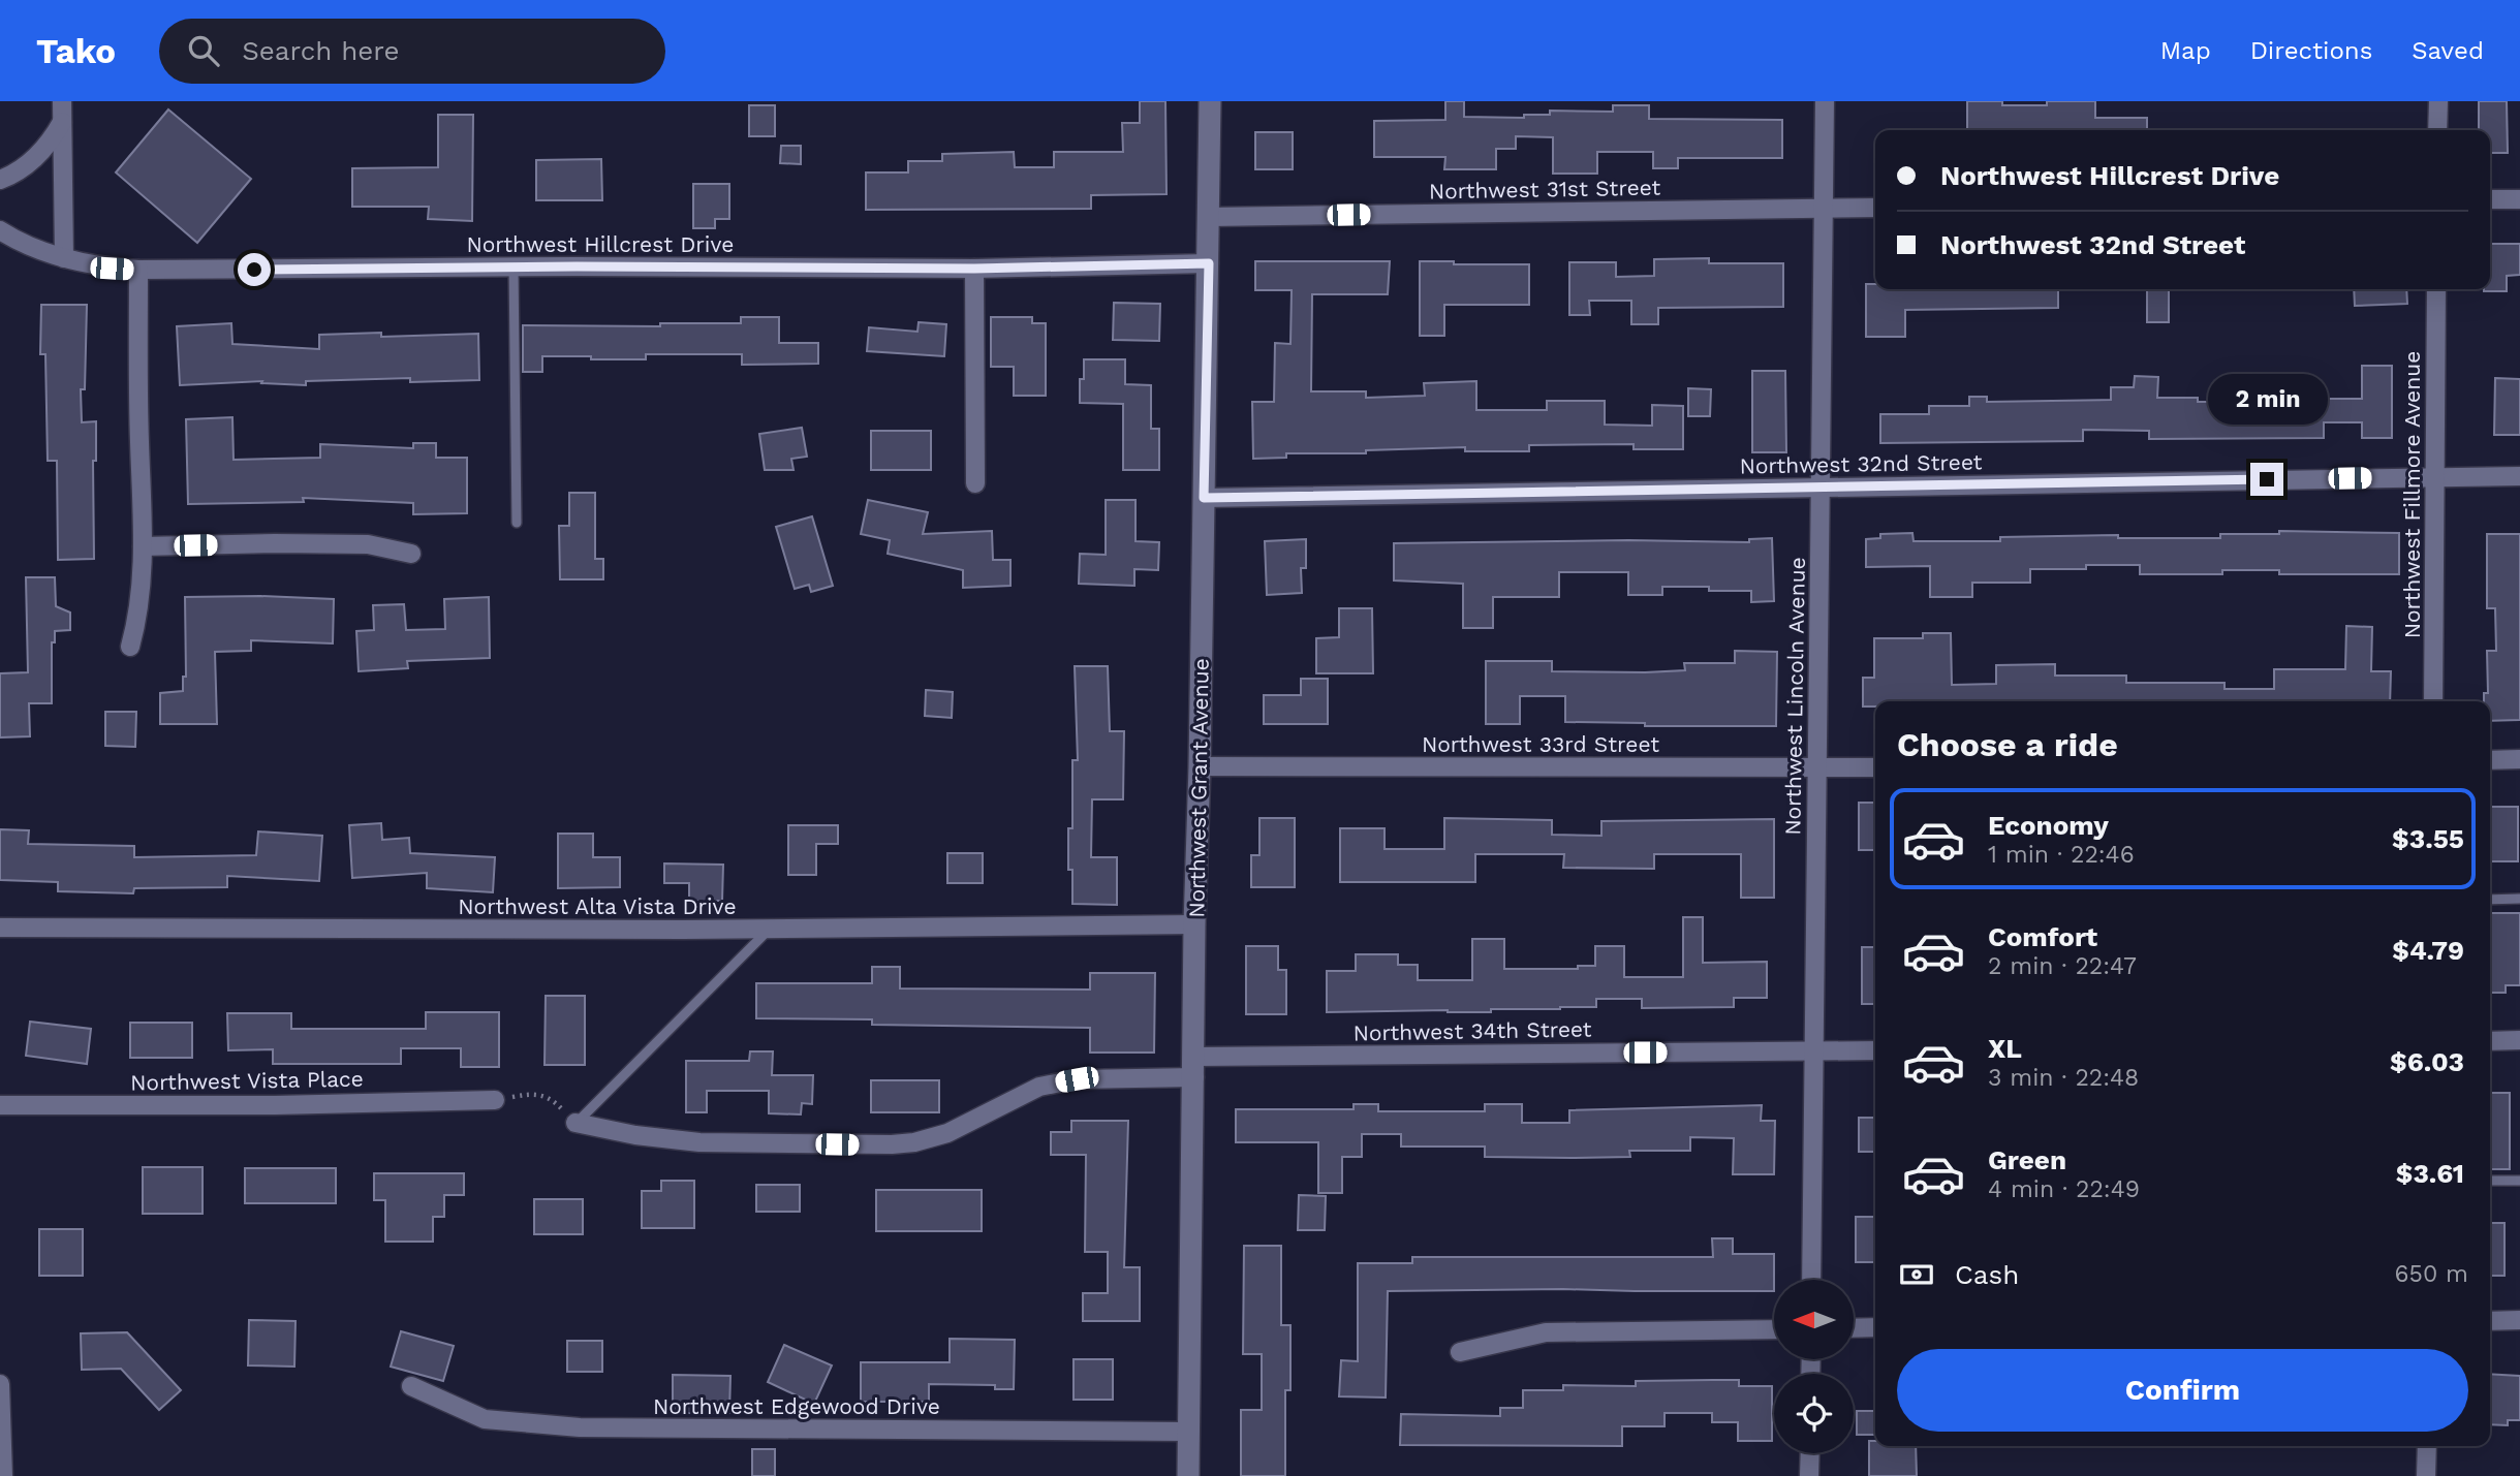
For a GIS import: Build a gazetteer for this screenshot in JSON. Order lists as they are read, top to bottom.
{
  "streets": {
    "street": [
      "Northwest 31st Street",
      "Northwest Hillcrest Drive",
      "Northwest 32nd Street",
      "Northwest Fillmore Avenue",
      "Northwest Lincoln Avenue",
      "Northwest 33rd Street",
      "Northwest Grant Avenue",
      "Northwest Alta Vista Drive",
      "Northwest 34th Street",
      "Northwest Vista Place",
      "Northwest Edgewood Drive"
    ]
  },
  "crossings": [
    ["Northwest 31st Street", "Northwest Lincoln Avenue"],
    ["Northwest 31st Street", "Northwest Grant Avenue"],
    ["Northwest Hillcrest Drive", "Northwest Grant Avenue"],
    ["Northwest 32nd Street", "Northwest Fillmore Avenue"],
    ["Northwest 32nd Street", "Northwest Lincoln Avenue"],
    ["Northwest 32nd Street", "Northwest Grant Avenue"],
    ["Northwest Lincoln Avenue", "Northwest 33rd Street"],
    ["Northwest Lincoln Avenue", "Northwest 34th Street"],
    ["Northwest 33rd Street", "Northwest Grant Avenue"],
    ["Northwest Grant Avenue", "Northwest Alta Vista Drive"],
    ["Northwest Grant Avenue", "Northwest 34th Street"],
    ["Northwest Grant Avenue", "Northwest Edgewood Drive"]
  ],
  "north": "left",
  "page": {
    "header": "Tako",
    "search": "Search here",
    "nav": ["Map", "Directions", "Saved"],
    "banner": ["Northwest Hillcrest Drive", "Northwest 32nd Street"],
    "bubble": "2 min",
    "heading": "Choose a ride",
    "list": [
      {
        "name": "Economy",
        "note": "1 min · 22:46",
        "value": "$3.55"
      },
      {
        "name": "Comfort",
        "note": "2 min · 22:47",
        "value": "$4.79"
      },
      {
        "name": "XL",
        "note": "3 min · 22:48",
        "value": "$6.03"
      },
      {
        "name": "Green",
        "note": "4 min · 22:49",
        "value": "$3.61"
      }
    ],
    "pay": ["Cash", "650 m"],
    "buttons": "Confirm"
  }
}
